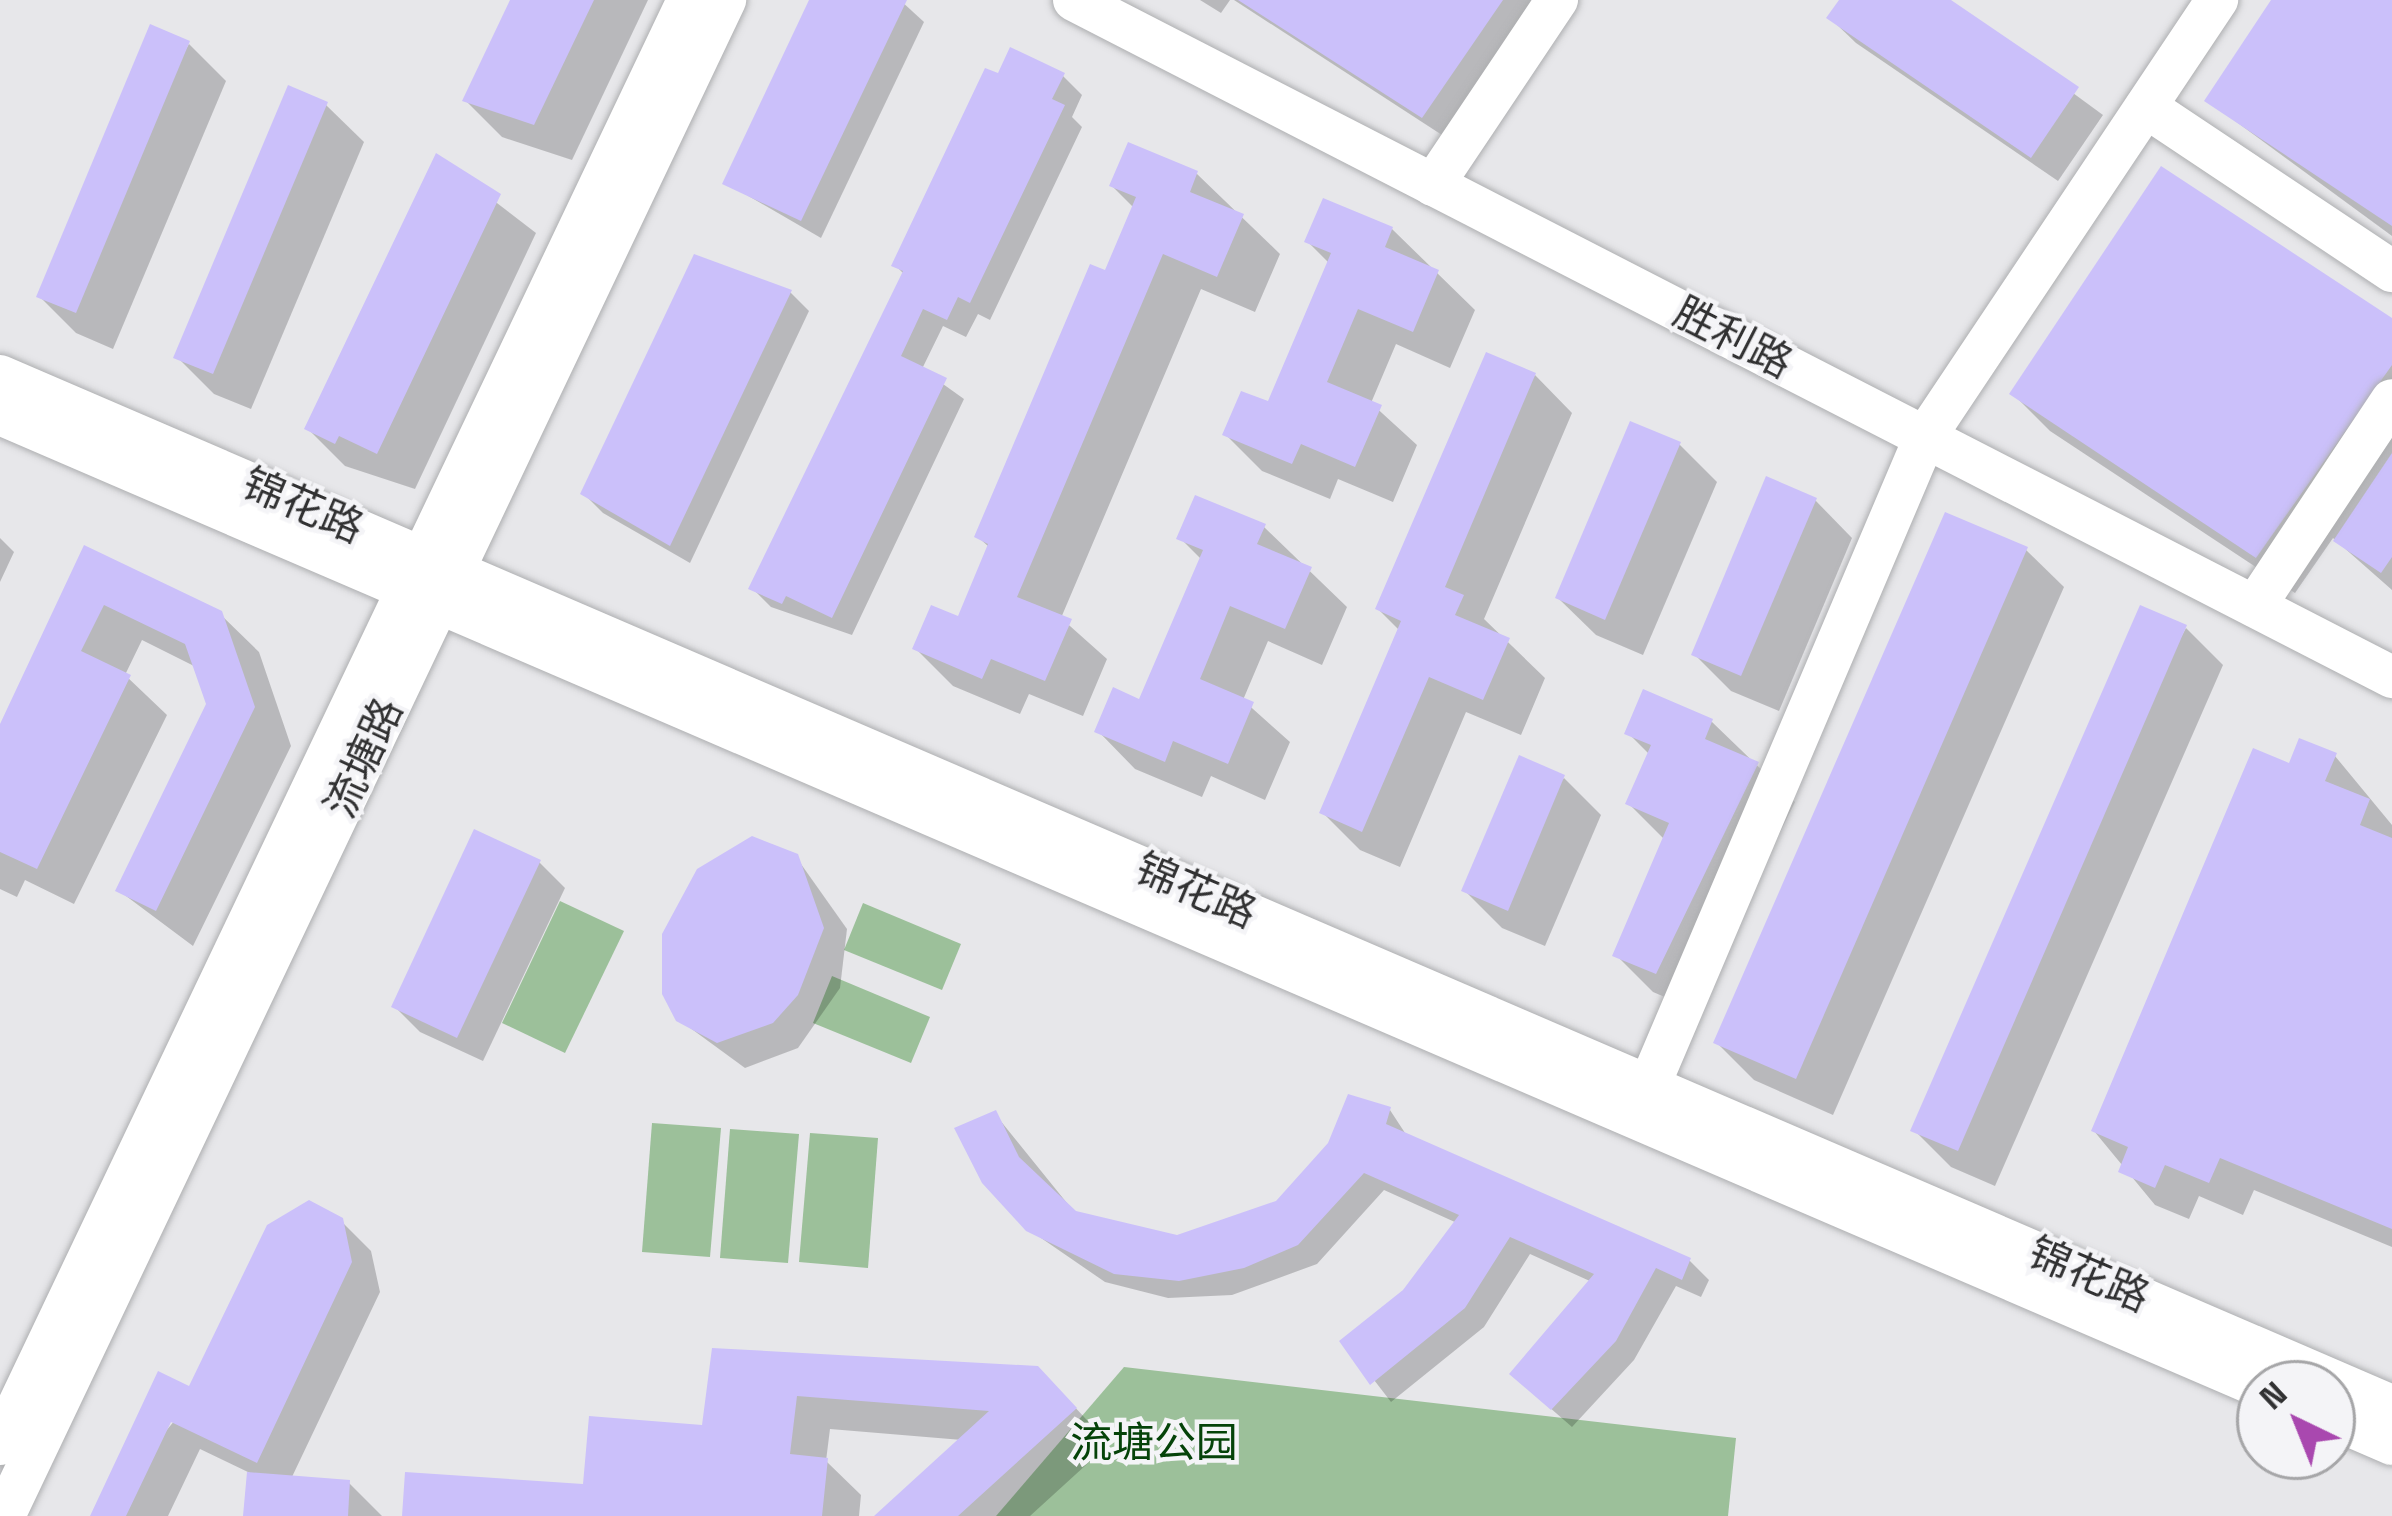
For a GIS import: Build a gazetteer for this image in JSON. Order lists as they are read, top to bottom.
{
  "streets": {
    "street": ["胜利路", "锦花路", "流塘路"]
  },
  "crossings": [
    ["锦花路", "流塘路"]
  ],
  "parks": ["流塘公园"],
  "north": "top left"
}
